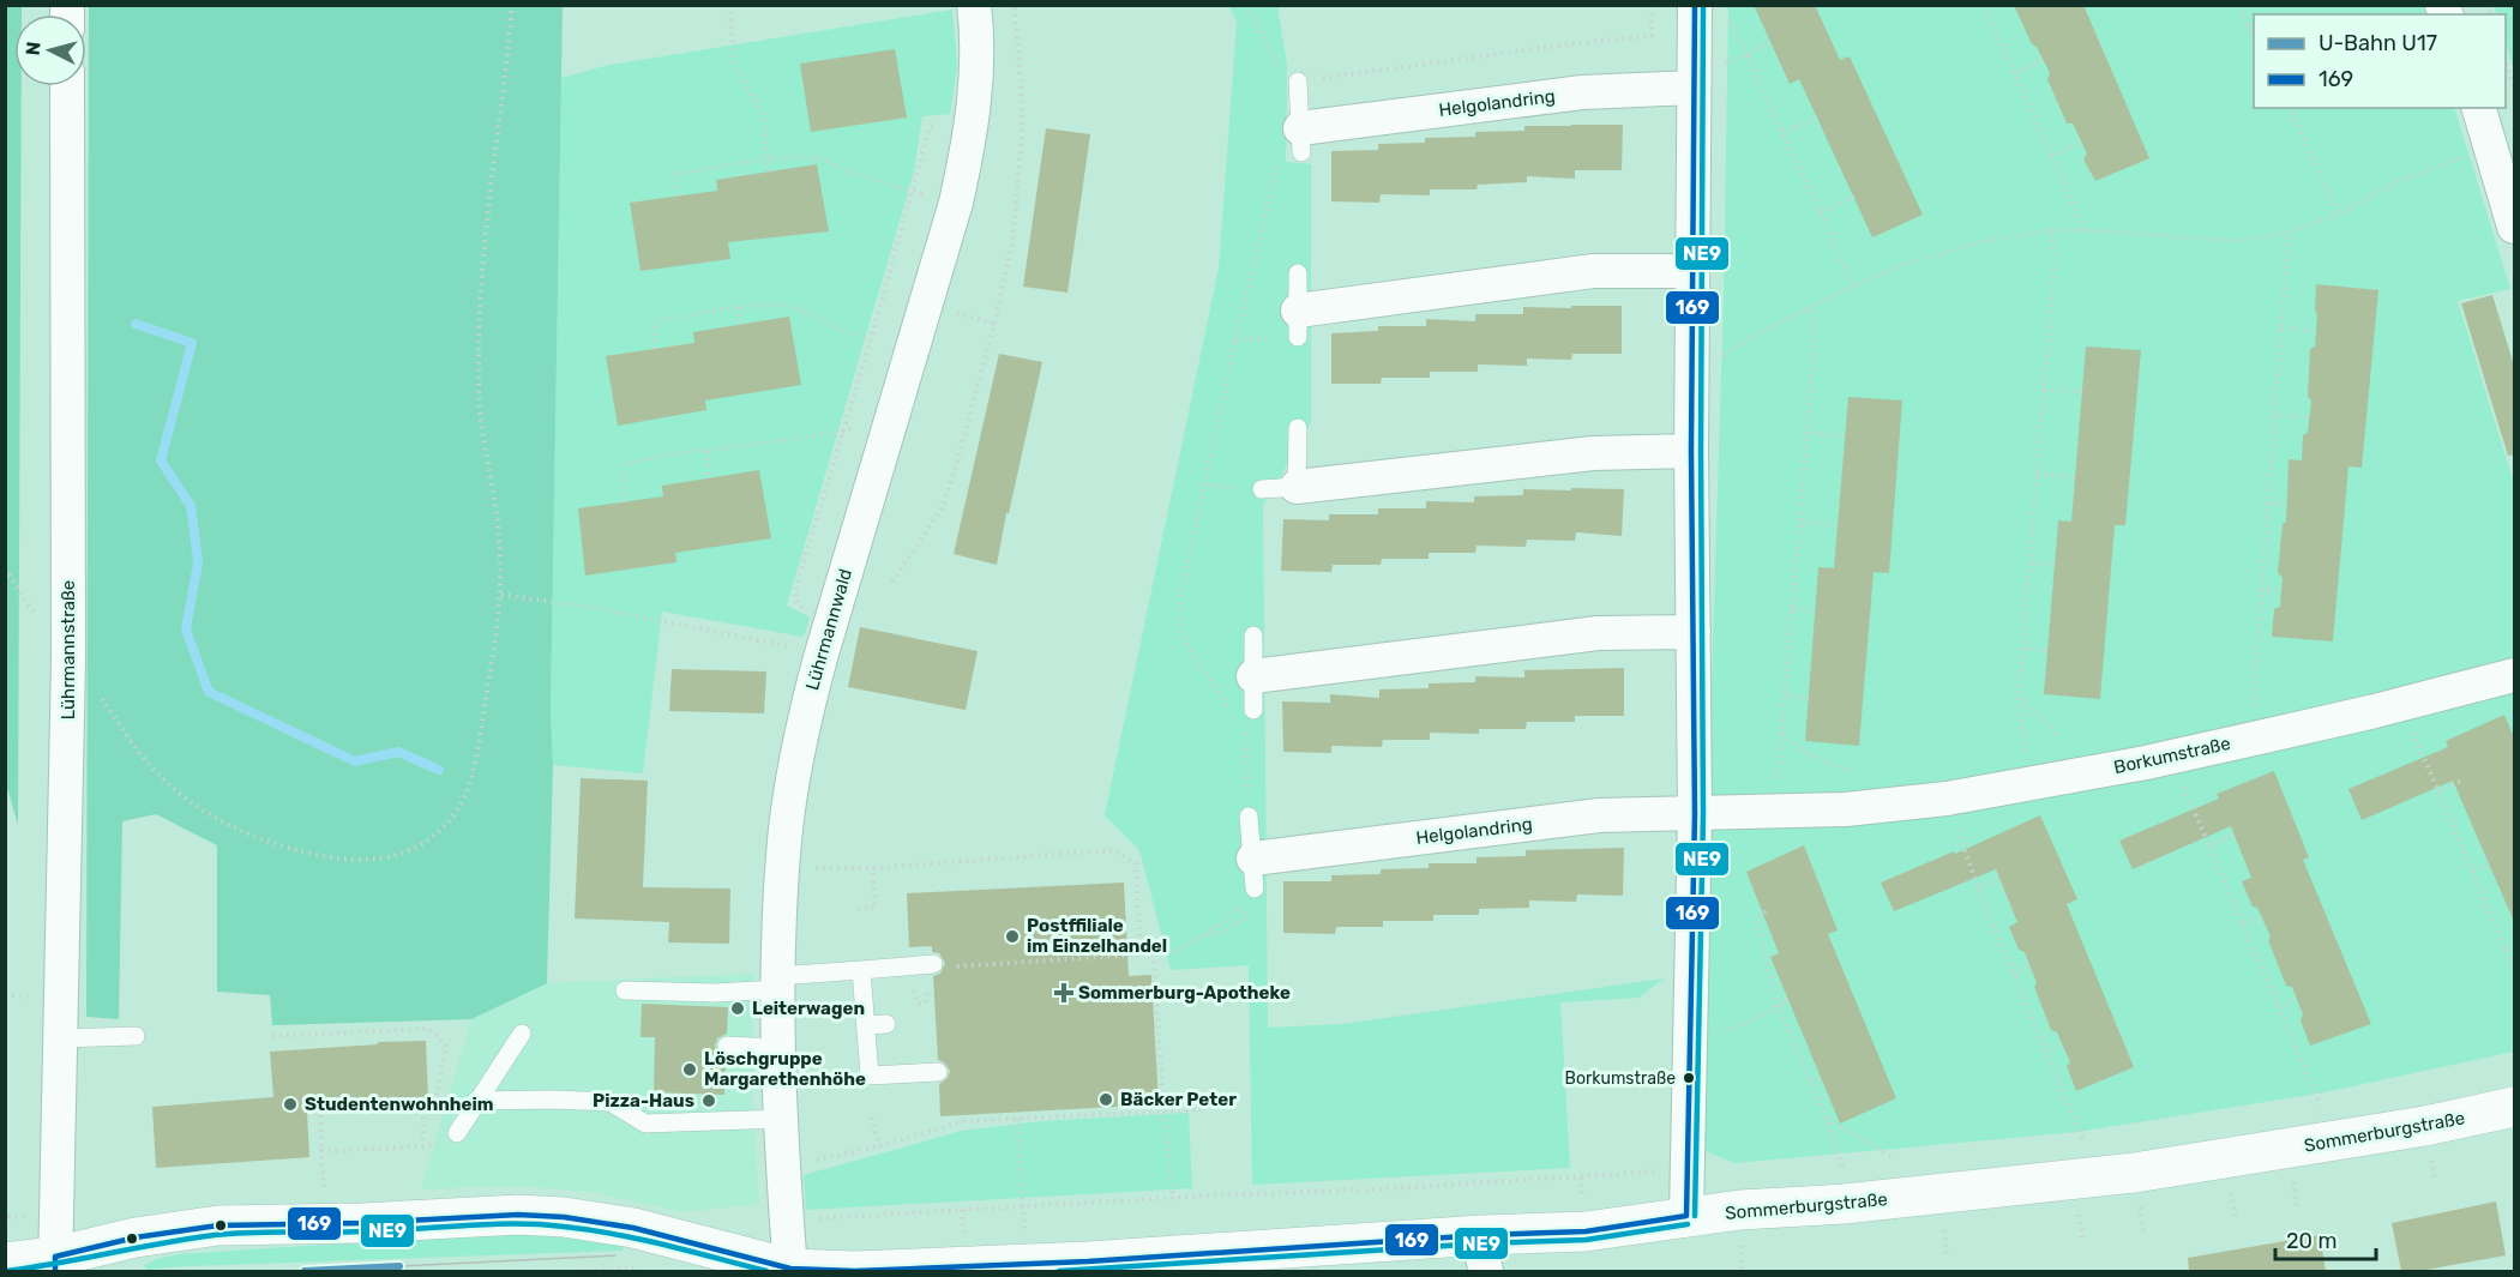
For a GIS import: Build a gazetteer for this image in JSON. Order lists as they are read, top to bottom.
{
  "streets": {
    "street": [
      "Helgolandring",
      "Lührmannwald",
      "Lührmannstraße",
      "Borkumstraße",
      "Sommerburgstraße"
    ]
  },
  "crossings": [
    ["Helgolandring", "Borkumstraße"],
    ["Lührmannwald", "Sommerburgstraße"],
    ["Lührmannstraße", "Sommerburgstraße"]
  ],
  "places": {
    "other": [
      "Postffiliale im Einzelhandel",
      "Leiterwagen",
      "Löschgruppe Margarethenhöhe",
      "Borkumstraße",
      "Bäcker Peter",
      "Pizza-Haus",
      "Studentenwohnheim"
    ],
    "health": ["Sommerburg-Apotheke"]
  },
  "lines": ["transit line 169", "transit line NE9", "metro line U17"],
  "legend": ["U-Bahn U17", "169"],
  "scale_bar": "20 m",
  "north": "left"
}
